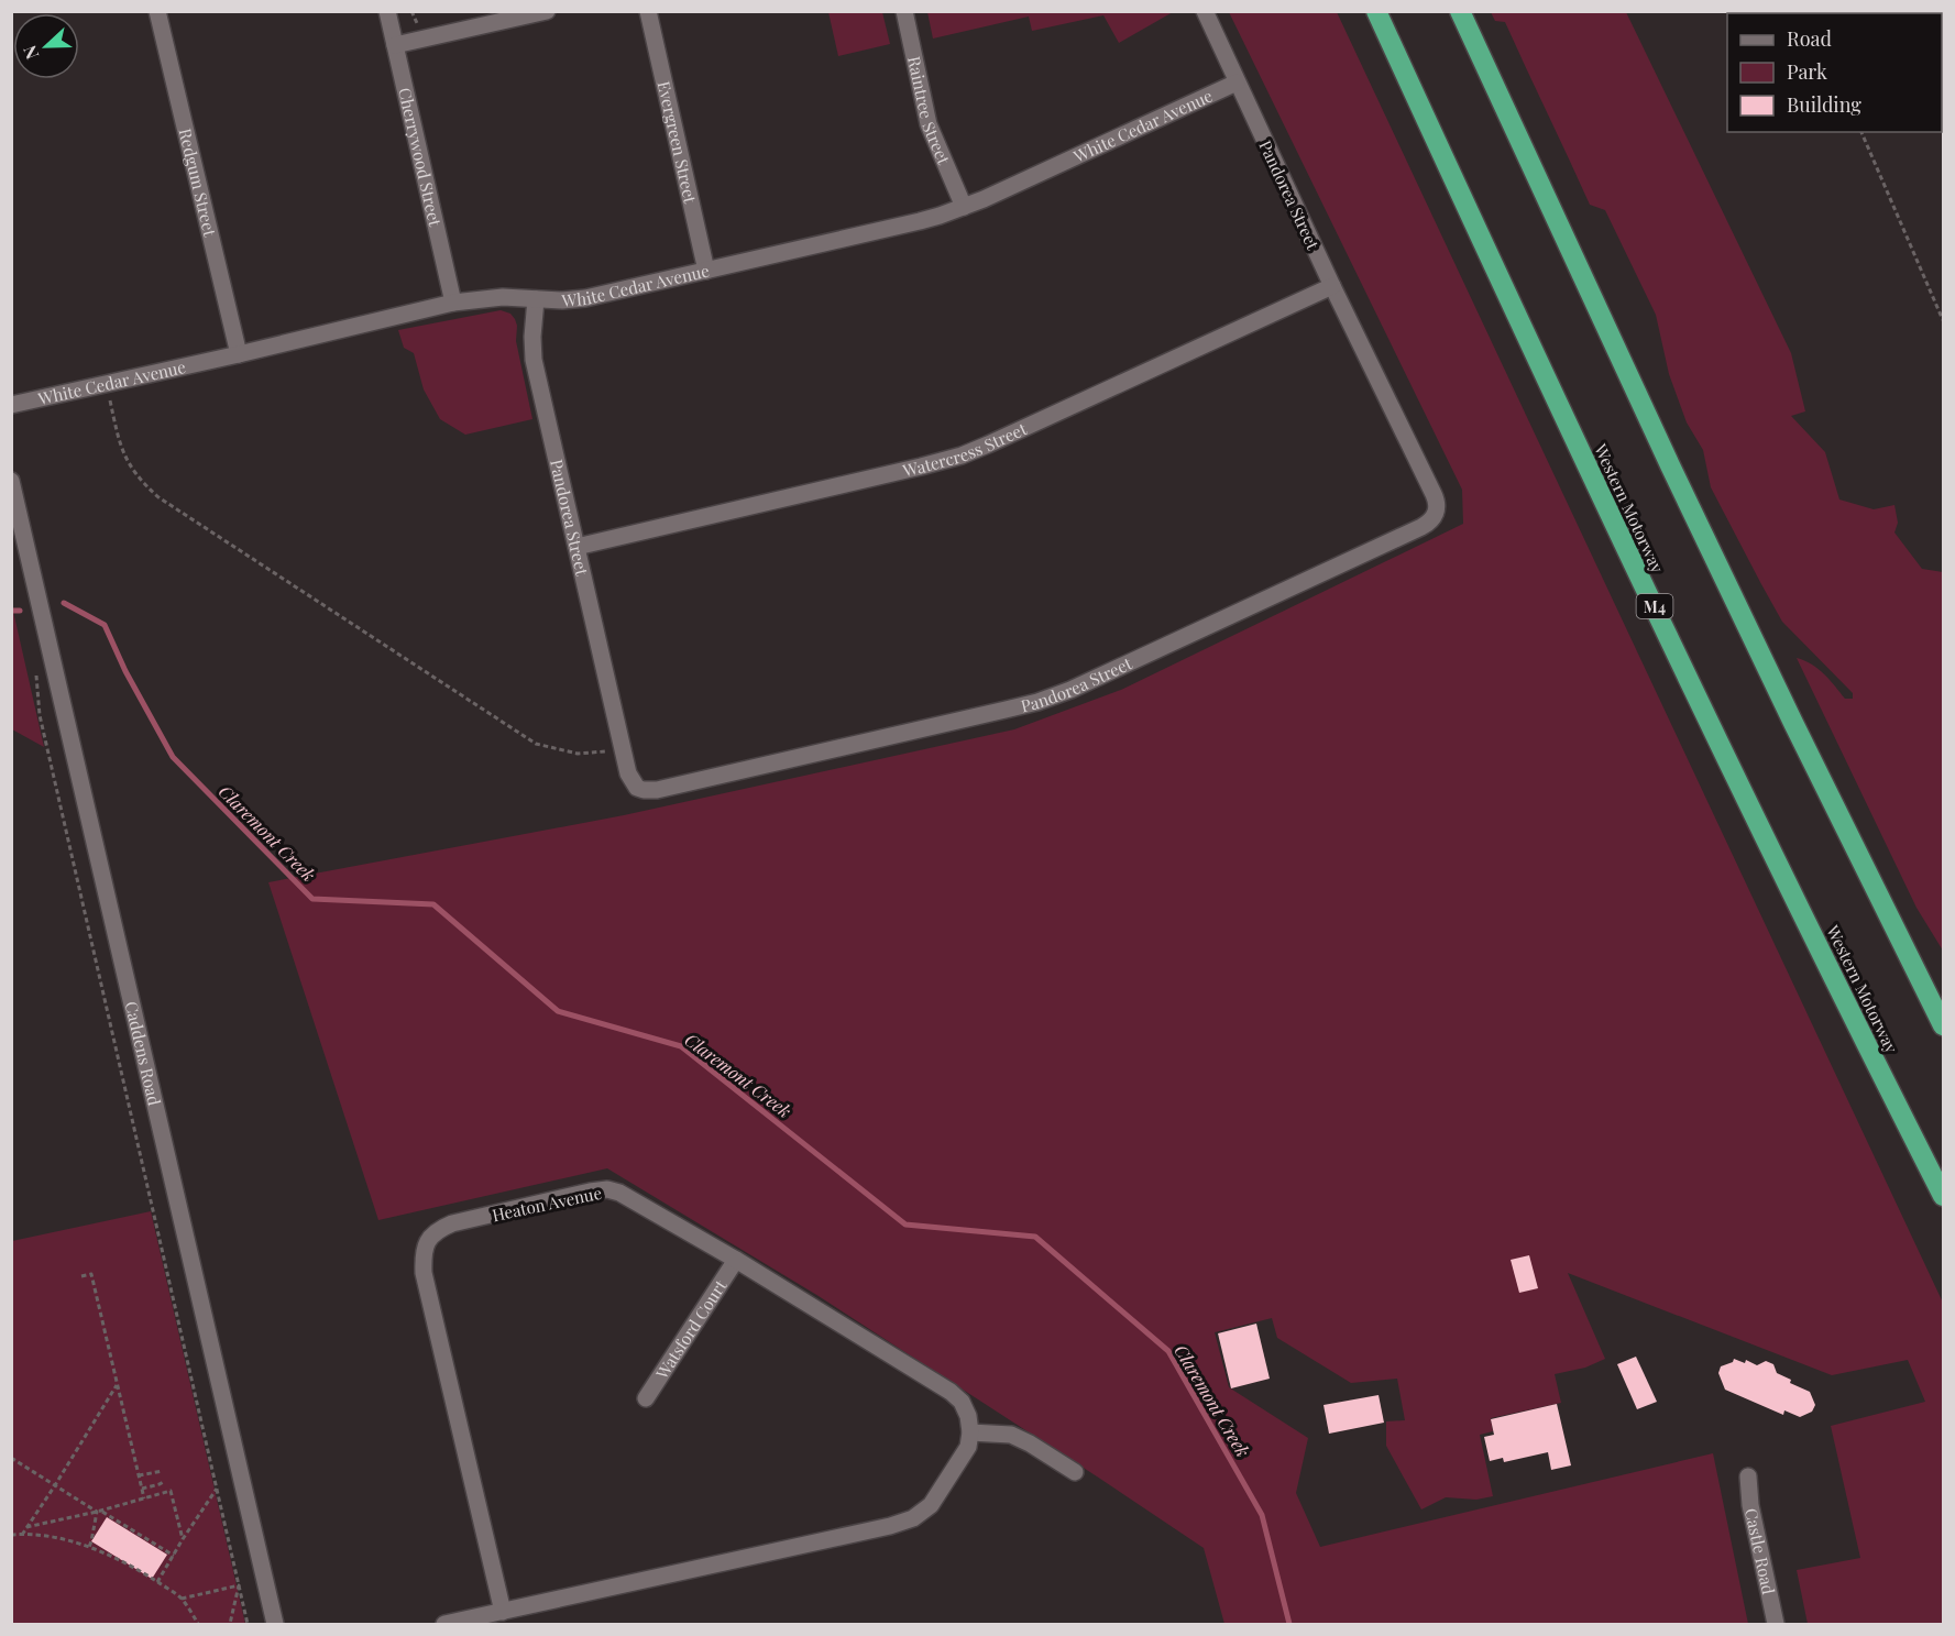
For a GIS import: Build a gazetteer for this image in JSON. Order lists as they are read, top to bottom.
{
  "streets": {
    "highway": ["Western Motorway", "M4"],
    "street": [
      "Raintree Street",
      "White Cedar Avenue",
      "Evergreen Street",
      "Cherrywood Street",
      "Redgum Street",
      "Pandorea Street",
      "Watercress Street",
      "Caddens Road",
      "Heaton Avenue",
      "Watsford Court",
      "Castle Road"
    ]
  },
  "crossings": [
    ["Raintree Street", "White Cedar Avenue"],
    ["White Cedar Avenue", "Evergreen Street"],
    ["White Cedar Avenue", "Cherrywood Street"],
    ["White Cedar Avenue", "Redgum Street"],
    ["White Cedar Avenue", "Pandorea Street"],
    ["Pandorea Street", "Watercress Street"],
    ["Heaton Avenue", "Watsford Court"]
  ],
  "water": ["Claremont Creek"],
  "legend": ["Road", "Park", "Building"],
  "north": "left"
}
